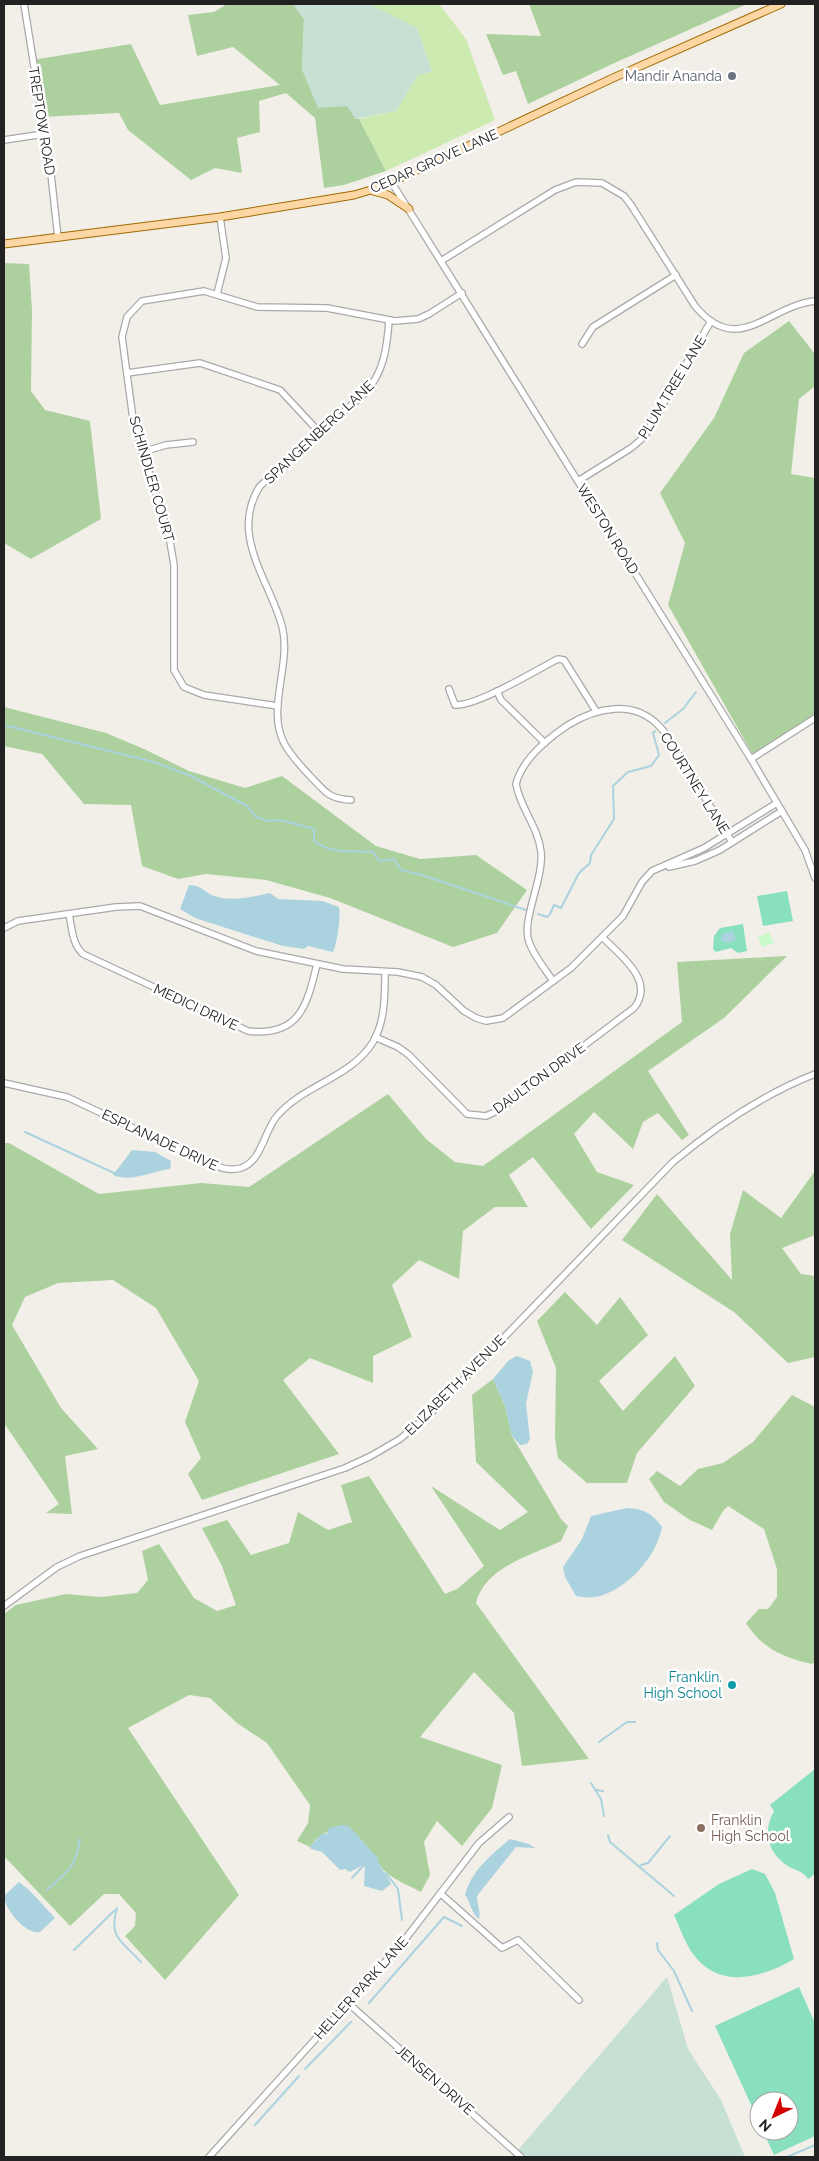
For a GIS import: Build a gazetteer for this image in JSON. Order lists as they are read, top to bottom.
{
  "streets": {
    "main road": ["CEDAR GROVE LANE"],
    "street": [
      "TREPTOW ROAD",
      "PLUM TREE LANE",
      "SPANGENBERG LANE",
      "SCHINDLER COURT",
      "WESTON ROAD",
      "COURTNEY LANE",
      "MEDICI DRIVE",
      "DAULTON DRIVE",
      "ESPLANADE DRIVE",
      "ELIZABETH AVENUE",
      "HELLER PARK LANE",
      "JENSEN DRIVE"
    ]
  },
  "crossings": [
    ["TREPTOW ROAD", "CEDAR GROVE LANE"],
    ["CEDAR GROVE LANE", "WESTON ROAD"],
    ["PLUM TREE LANE", "WESTON ROAD"],
    ["SPANGENBERG LANE", "SCHINDLER COURT"],
    ["SCHINDLER COURT", "WESTON ROAD"],
    ["DAULTON DRIVE", "ESPLANADE DRIVE"],
    ["HELLER PARK LANE", "JENSEN DRIVE"]
  ],
  "places": ["Mandir Ananda", "Franklin. High School", "Franklin High School"],
  "north": "bottom left"
}
